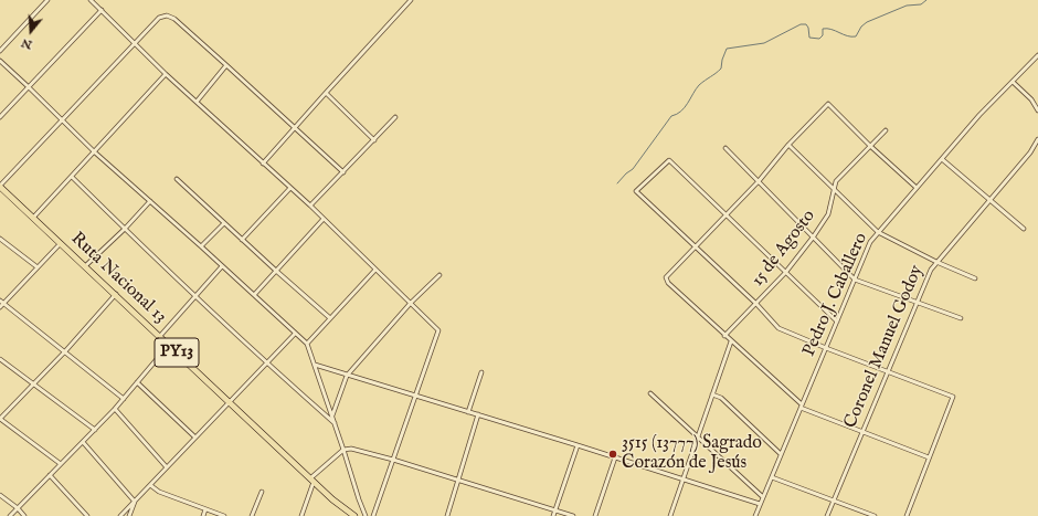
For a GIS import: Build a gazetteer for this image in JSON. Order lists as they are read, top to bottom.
{
  "streets": {
    "highway": ["Ruta Nacional 13", "PY13"],
    "street": ["15 de Agosto", "Pedro J. Caballero", "Coronel Manuel Godoy"]
  },
  "places": ["3515 (13777) Sagrado Corazón de Jesús"],
  "north": "bottom"
}
